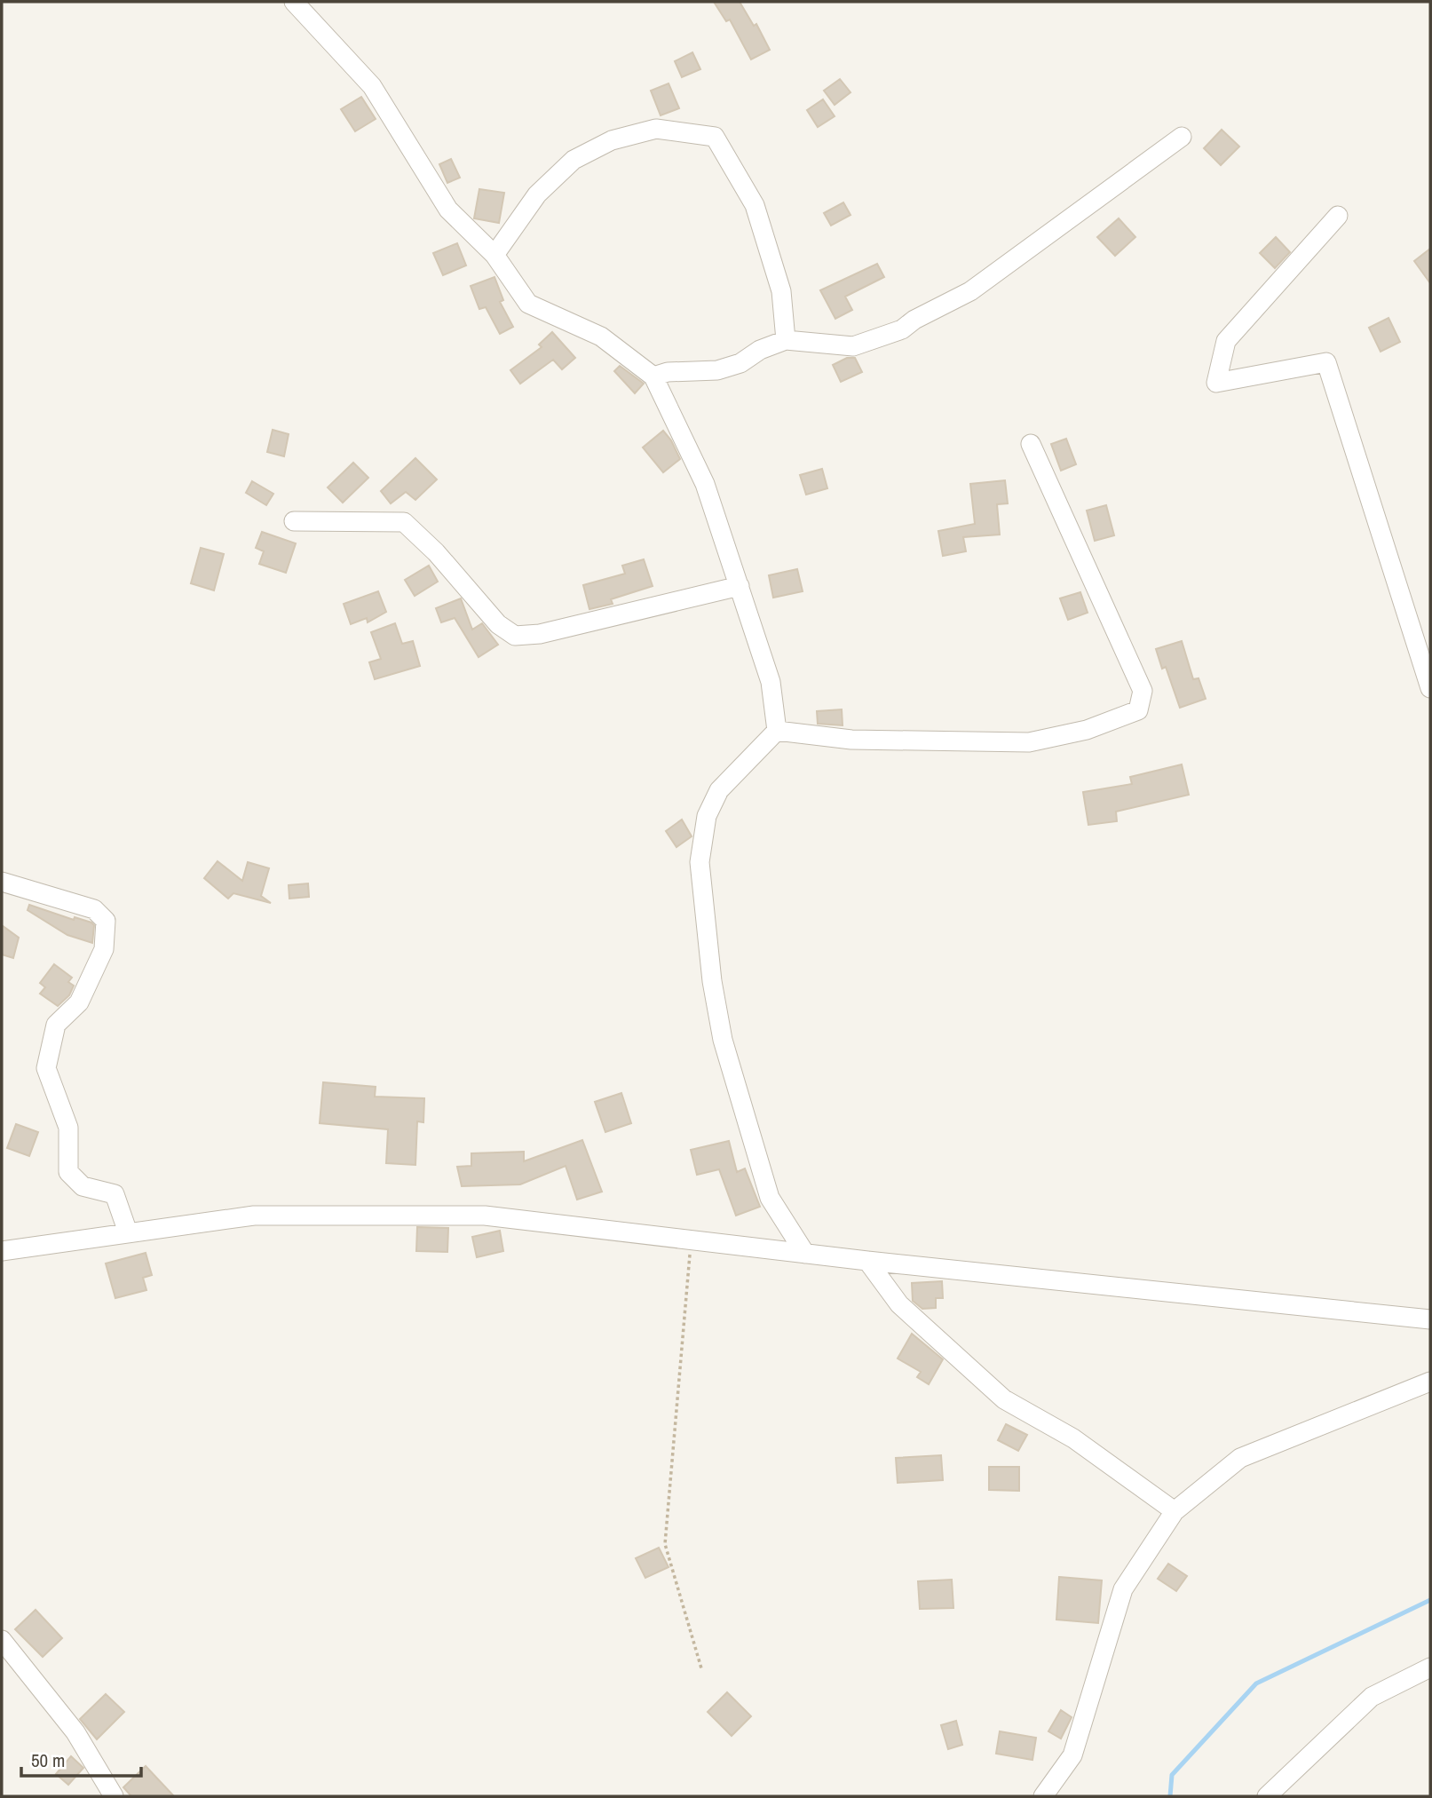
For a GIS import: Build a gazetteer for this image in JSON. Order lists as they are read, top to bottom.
{
  "scale_bar": "50 m"
}
